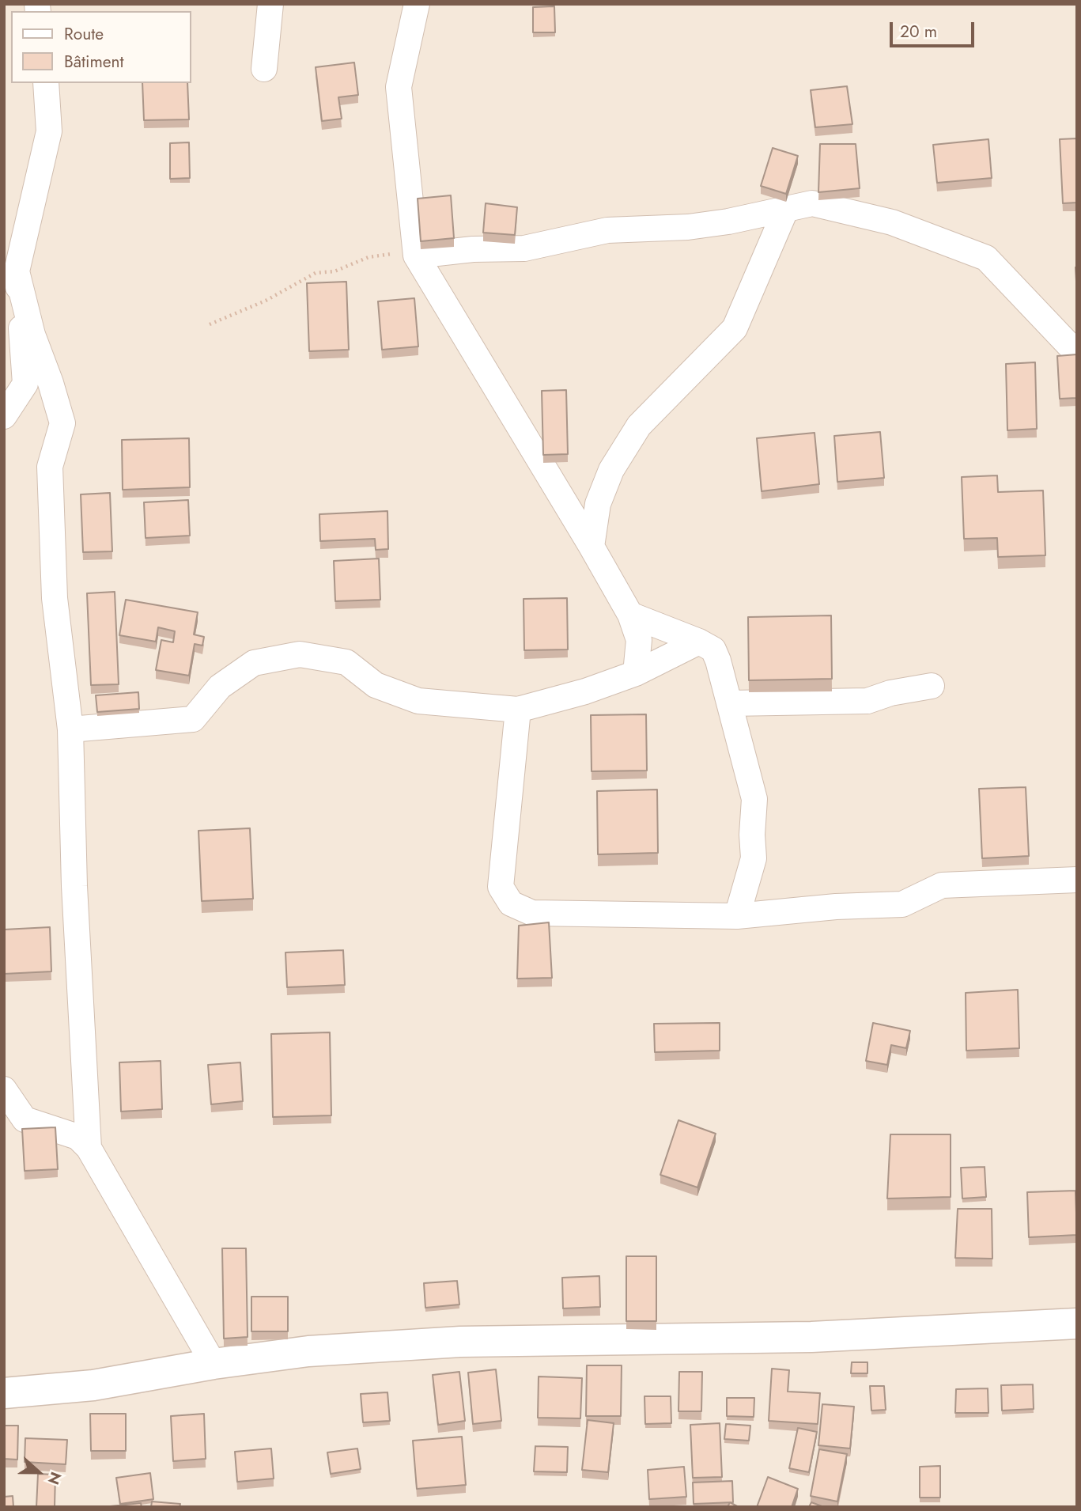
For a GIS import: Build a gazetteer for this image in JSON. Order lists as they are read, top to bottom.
{
  "legend": ["Route", "Bâtiment"],
  "scale_bar": "20 m",
  "north": "right"
}
